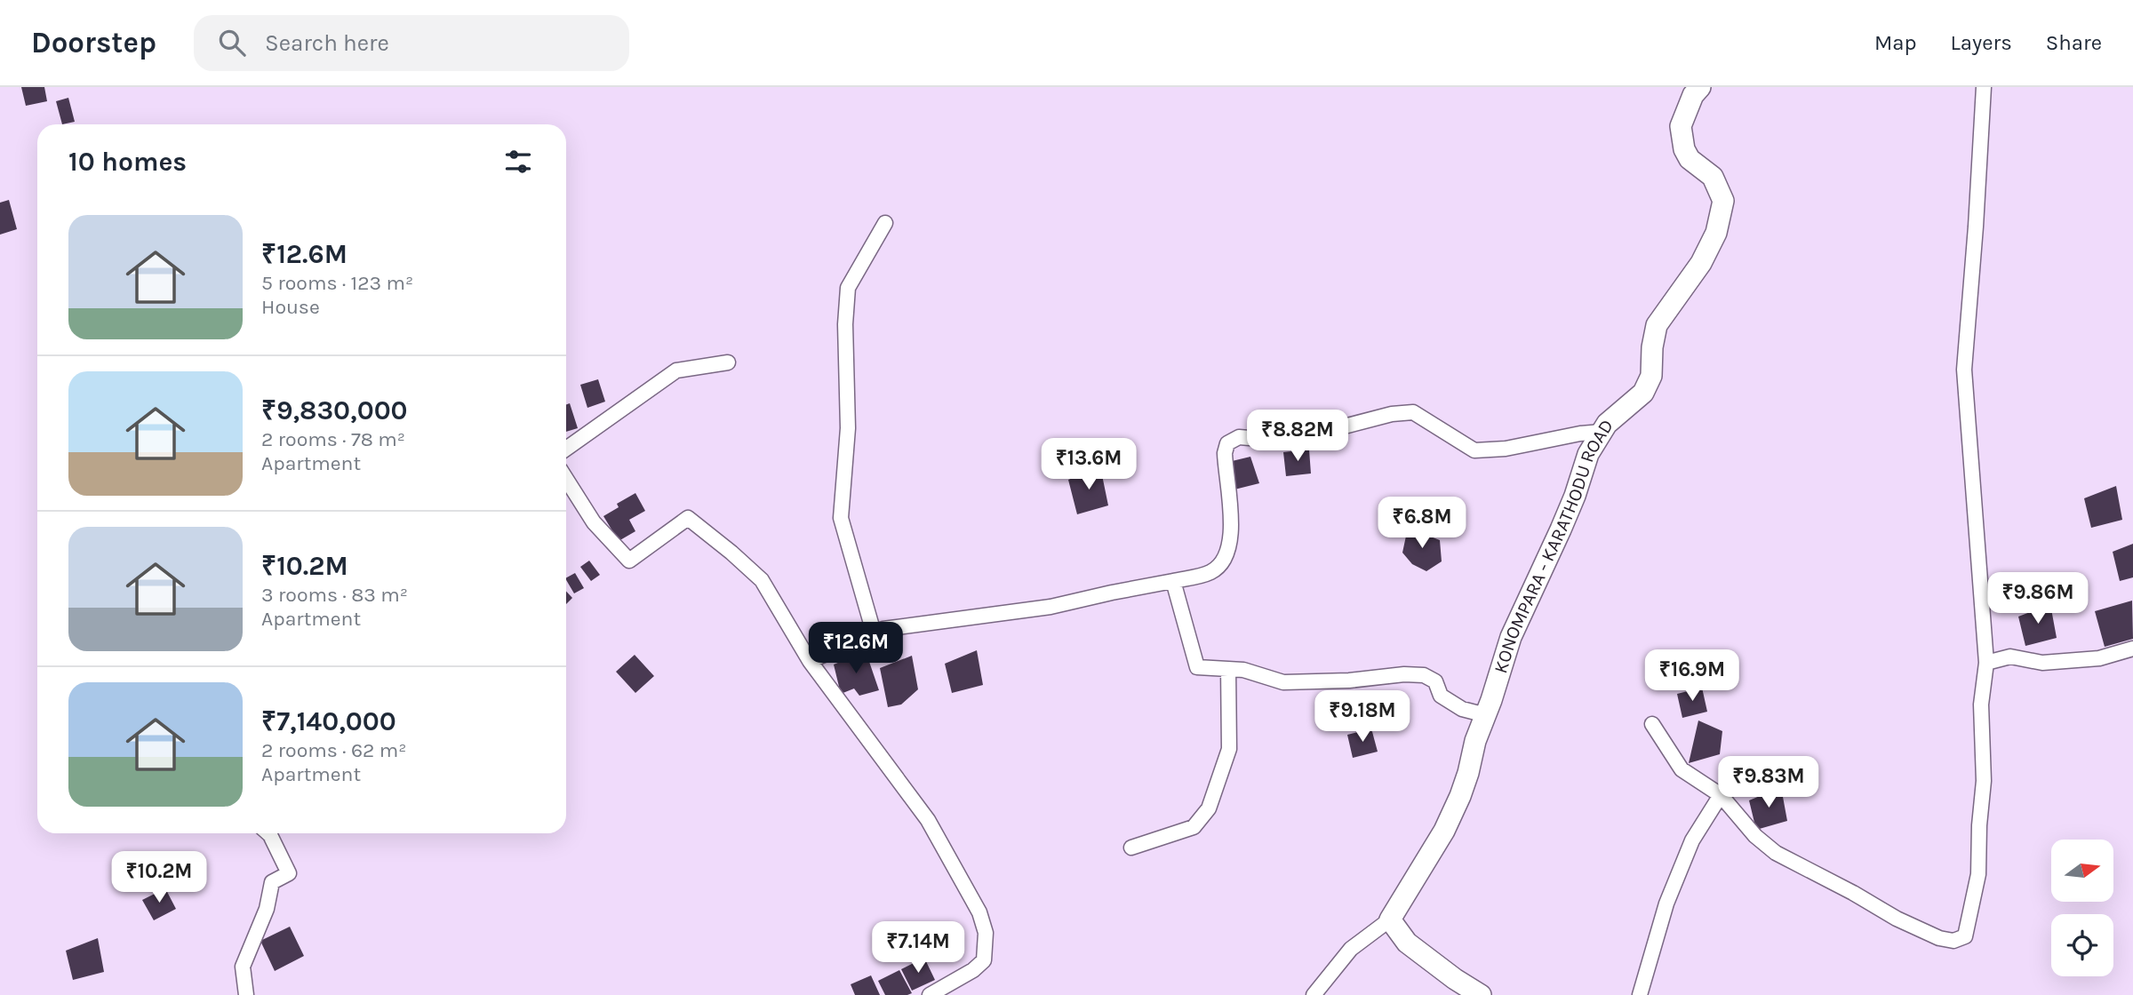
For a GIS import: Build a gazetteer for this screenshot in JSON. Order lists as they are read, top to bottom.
{
  "streets": {
    "main road": ["KONOMPARA - KARATHODU ROAD"]
  },
  "north": "right",
  "page": {
    "header": "Doorstep",
    "search": "Search here",
    "nav": ["Map", "Layers", "Share"],
    "heading": "10 homes",
    "list": [
      {
        "name": "₹12.6M",
        "note": "5 rooms · 123 m² · House"
      },
      {
        "name": "₹9,830,000",
        "note": "2 rooms · 78 m² · Apartment"
      },
      {
        "name": "₹10.2M",
        "note": "3 rooms · 83 m² · Apartment"
      },
      {
        "name": "₹7,140,000",
        "note": "2 rooms · 62 m² · Apartment"
      }
    ],
    "price": [
      "₹8.82M",
      "₹13.6M",
      "₹6.8M",
      "₹9.86M",
      "₹12.6M",
      "₹16.9M",
      "₹9.18M",
      "₹9.83M",
      "₹10.2M",
      "₹7.14M"
    ]
  }
}
